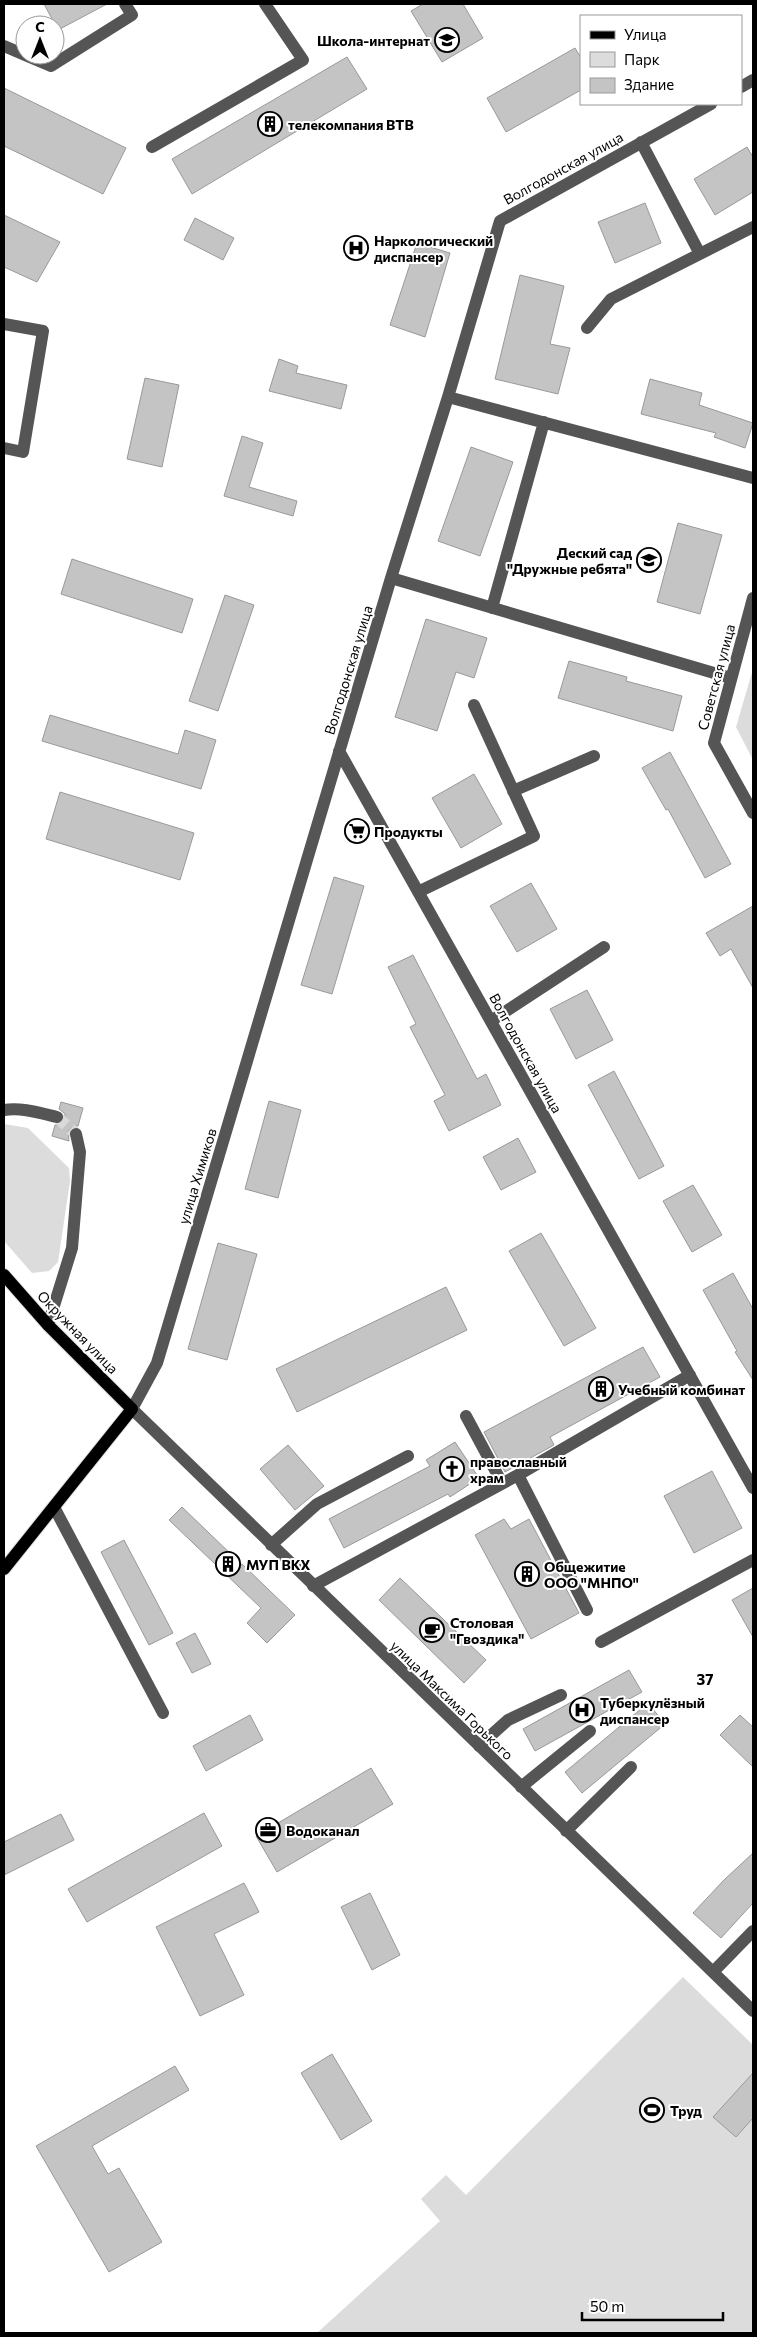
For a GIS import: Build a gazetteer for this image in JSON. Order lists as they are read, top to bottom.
{
  "streets": {
    "main road": ["улица Химиков", "Окружная улица"],
    "street": ["Волгодонская улица", "Советская улица", "улица Максима Горького"]
  },
  "crossings": [
    ["Волгодонская улица", "улица Химиков"],
    ["улица Химиков", "Окружная улица"],
    ["улица Химиков", "улица Максима Горького"],
    ["Окружная улица", "улица Максима Горького"]
  ],
  "districts": ["37"],
  "places": {
    "school or university": ["Школа-интернат", "Деский сад \"Дружные ребята\""],
    "building": [
      "телекомпания ВТВ",
      "Учебный комбинат",
      "МУП ВКХ",
      "Общежитие ООО \"МНПО\""
    ],
    "hospital": ["Наркологический диспансер", "Туберкулёзный диспансер"],
    "supermarket": ["Продукты"],
    "church": ["православный храм"],
    "cafe": ["Столовая \"Гвоздика\""],
    "office": ["Водоканал"],
    "sports": ["Труд"]
  },
  "legend": ["Улица", "Парк", "Здание"],
  "scale_bar": "50 m",
  "north": "top"
}
